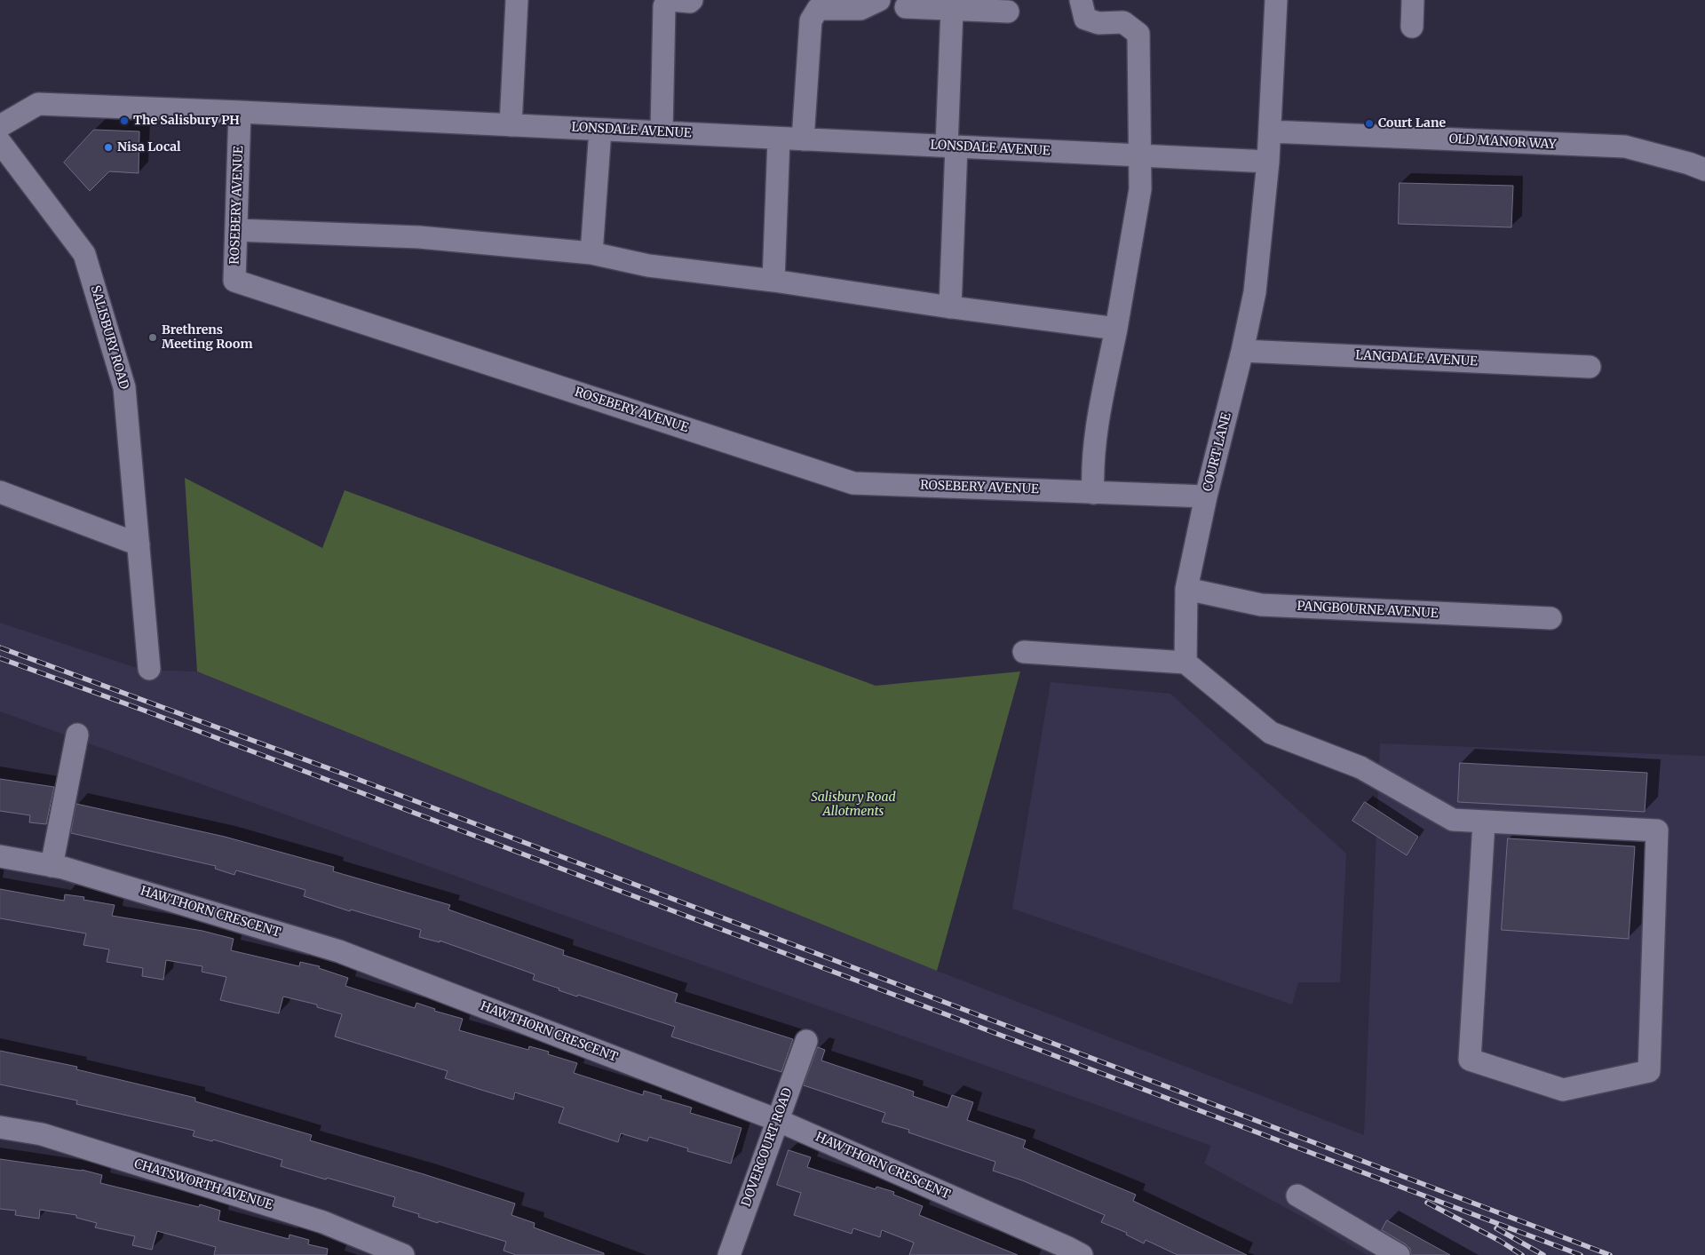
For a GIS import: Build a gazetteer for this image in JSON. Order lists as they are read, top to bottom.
{
  "streets": {
    "street": [
      "LONSDALE AVENUE",
      "OLD MANOR WAY",
      "ROSEBERY AVENUE",
      "SALISBURY ROAD",
      "LANGDALE AVENUE",
      "COURT LANE",
      "PANGBOURNE AVENUE",
      "HAWTHORN CRESCENT",
      "DOVERCOURT ROAD",
      "CHATSWORTH AVENUE"
    ]
  },
  "crossings": [
    ["LONSDALE AVENUE", "ROSEBERY AVENUE"],
    ["LONSDALE AVENUE", "COURT LANE"],
    ["OLD MANOR WAY", "COURT LANE"],
    ["ROSEBERY AVENUE", "COURT LANE"],
    ["LANGDALE AVENUE", "COURT LANE"],
    ["COURT LANE", "PANGBOURNE AVENUE"],
    ["HAWTHORN CRESCENT", "DOVERCOURT ROAD"]
  ],
  "parks": ["Salisbury Road Allotments"],
  "places": [
    "The Salisbury PH",
    "Court Lane",
    "Nisa Local",
    "Brethrens Meeting Room"
  ]
}
